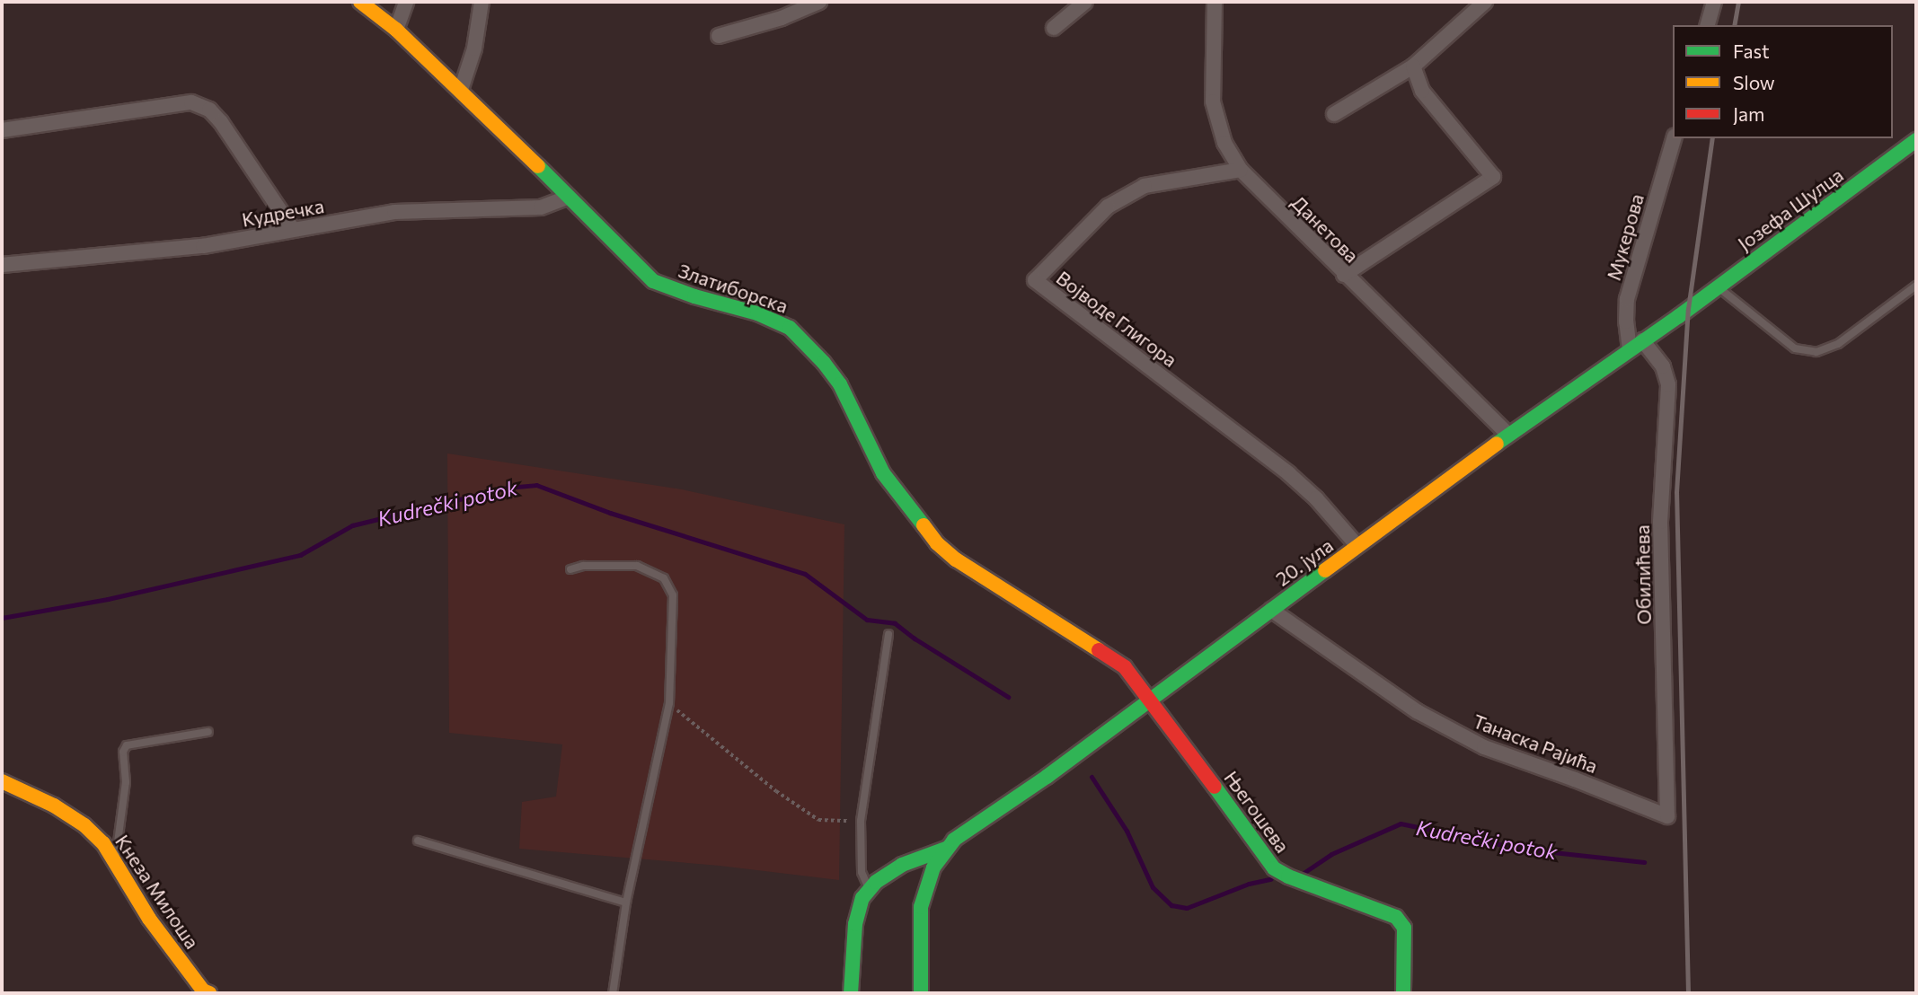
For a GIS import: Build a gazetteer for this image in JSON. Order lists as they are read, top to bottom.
{
  "streets": {
    "street": [
      "Јозефа Шулца",
      "Кудречка",
      "Данетова",
      "Мукерова",
      "Златиборска",
      "Војводе Глигора",
      "20. јула",
      "Обилићева",
      "Танаска Рајића",
      "Његошева",
      "Кнеза Милоша"
    ]
  },
  "crossings": [
    ["Јозефа Шулца", "20. јула"],
    ["Кудречка", "Златиборска"],
    ["Данетова", "Војводе Глигора"],
    ["Данетова", "20. јула"],
    ["Мукерова", "20. јула"],
    ["Мукерова", "Обилићева"],
    ["Златиборска", "20. јула"],
    ["Златиборска", "Његошева"],
    ["Војводе Глигора", "20. јула"],
    ["20. јула", "Обилићева"],
    ["20. јула", "Танаска Рајића"],
    ["20. јула", "Његошева"],
    ["Обилићева", "Танаска Рајића"]
  ],
  "water": ["Kudrečki potok"],
  "legend": ["Fast", "Slow", "Jam"]
}
